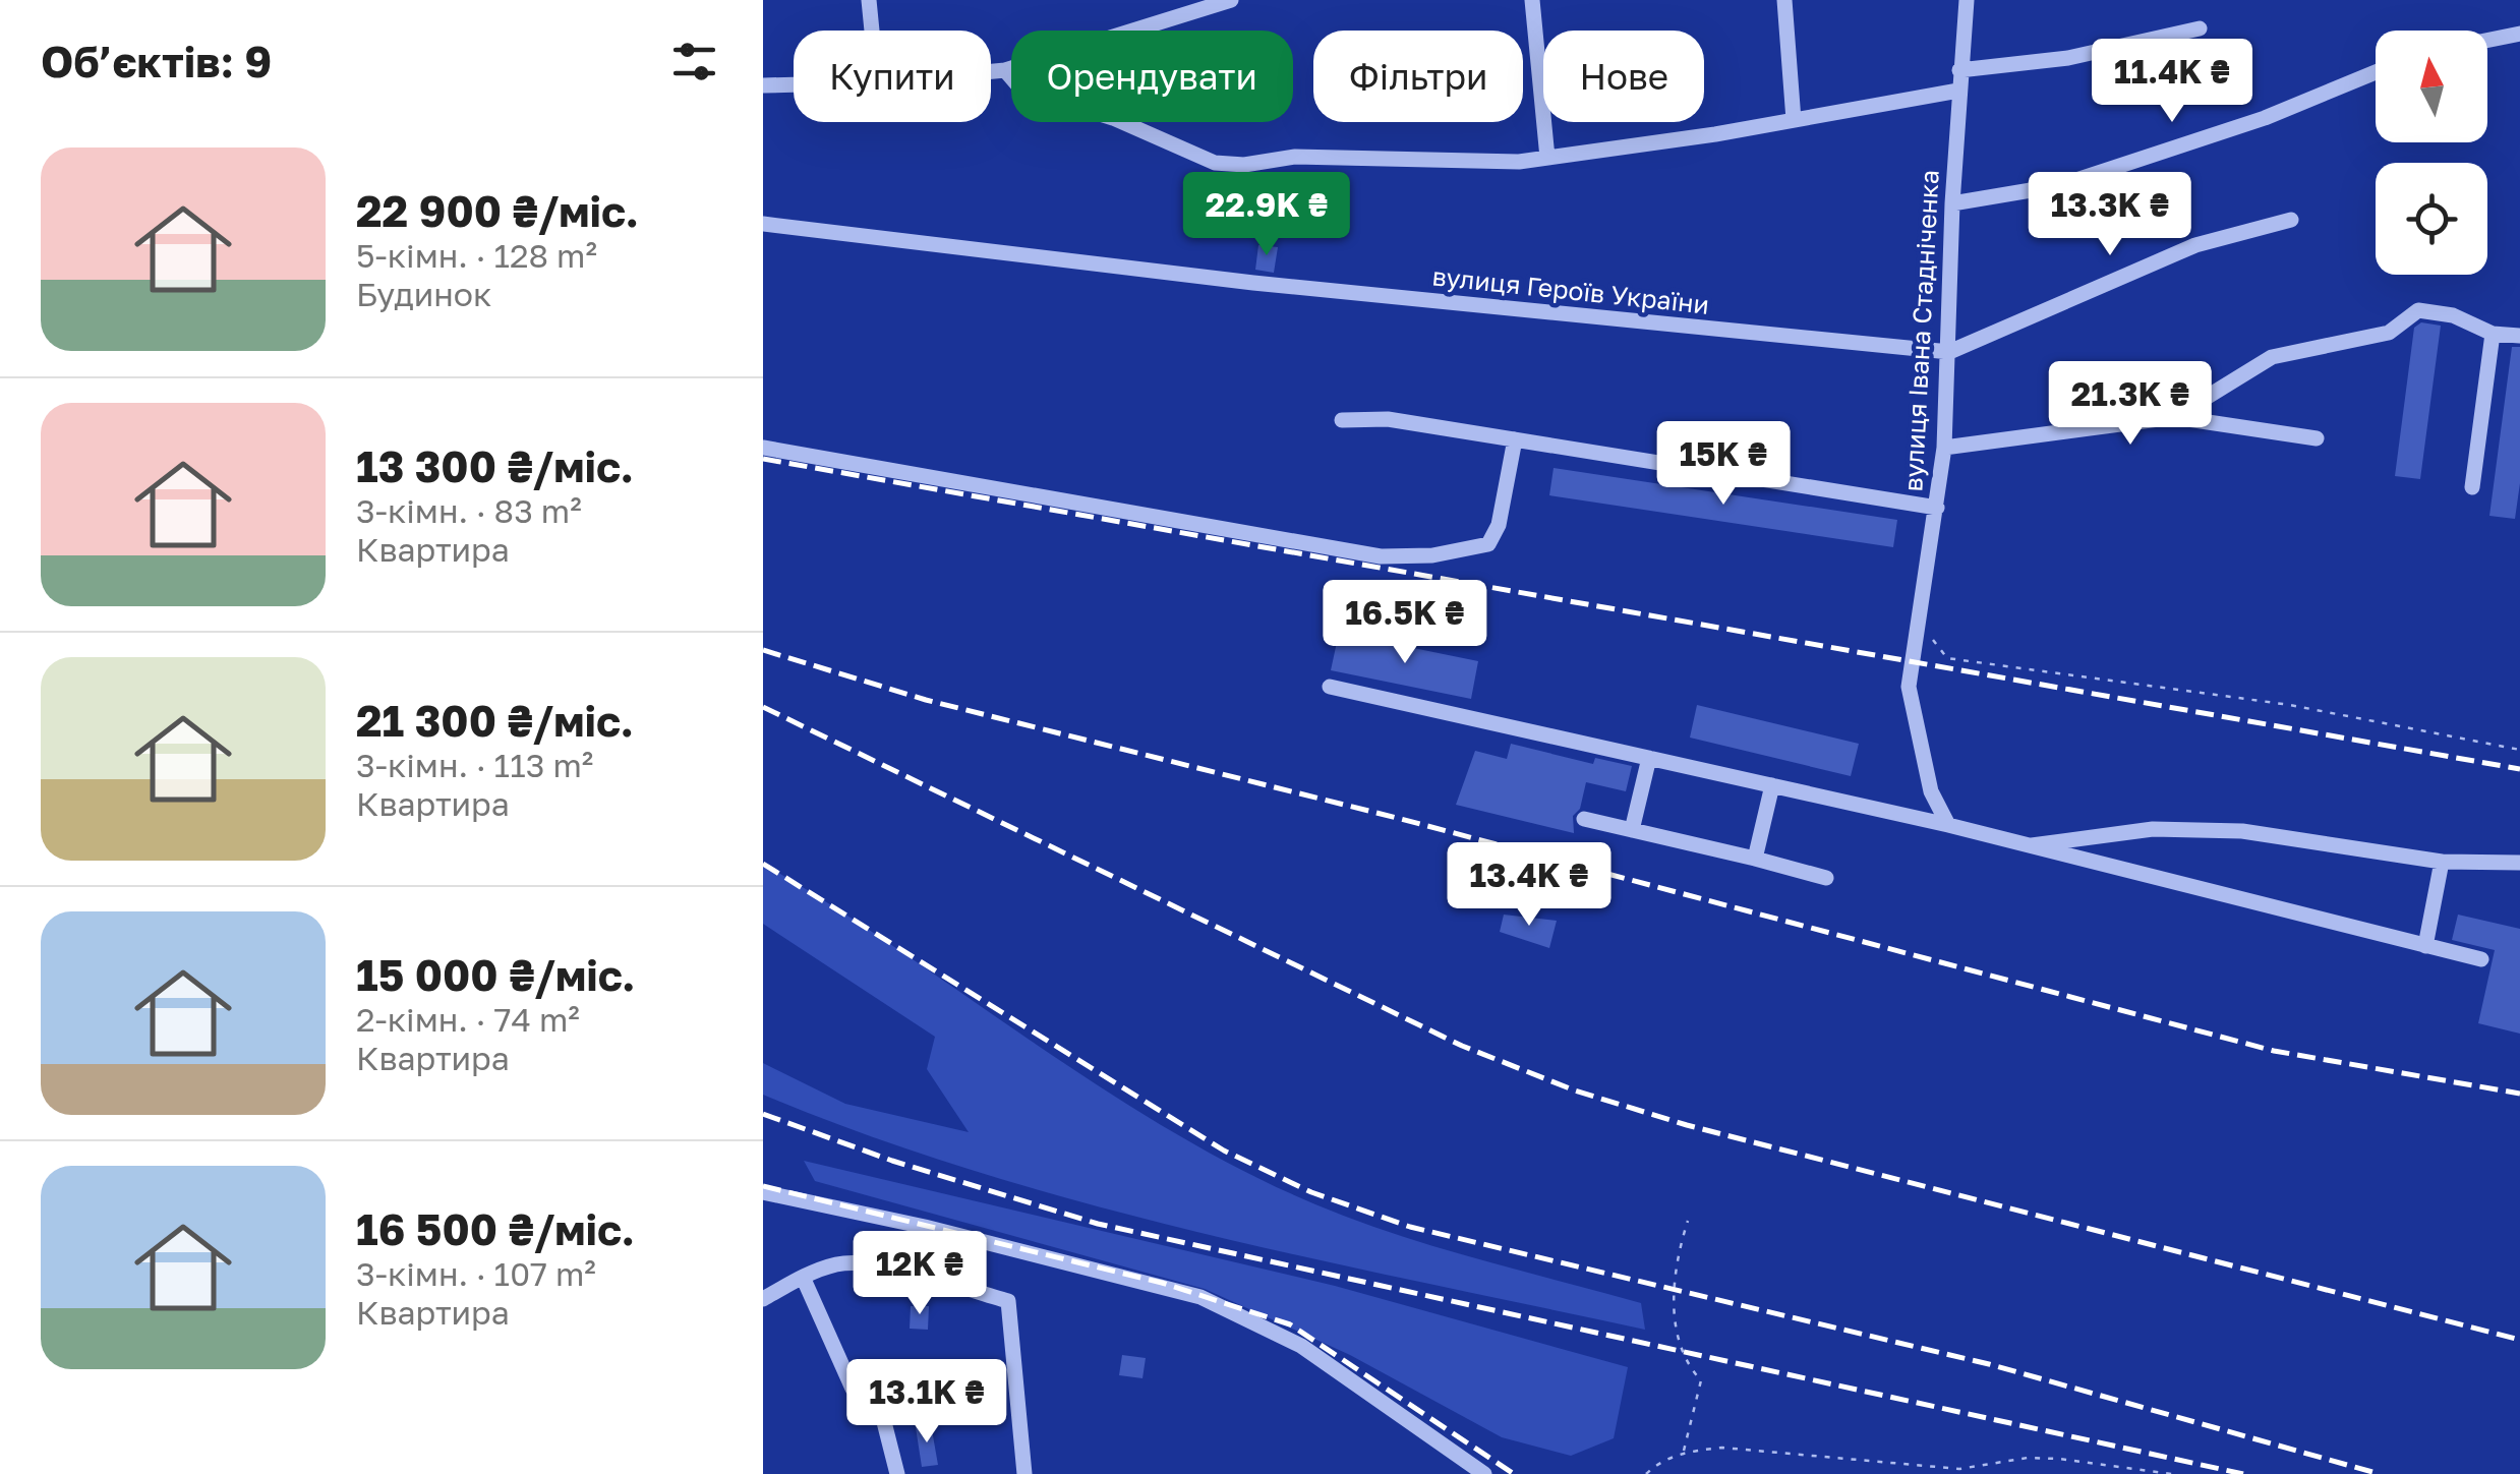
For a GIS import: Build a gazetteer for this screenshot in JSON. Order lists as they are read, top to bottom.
{
  "streets": {
    "street": ["вулиця Героїв України", "вулиця Івана Стадніченка"]
  },
  "crossings": [
    ["вулиця Героїв України", "вулиця Івана Стадніченка"]
  ],
  "north": "top",
  "page": {
    "heading": "Об’єктів: 9",
    "chip": [
      "Купити",
      "Орендувати",
      "Фільтри",
      "Нове"
    ],
    "price": [
      "11.4K ₴",
      "22.9K ₴",
      "13.3K ₴",
      "21.3K ₴",
      "15K ₴",
      "16.5K ₴",
      "13.4K ₴",
      "12K ₴",
      "13.1K ₴"
    ],
    "list": [
      {
        "name": "22 900 ₴/міс.",
        "note": "5-кімн. · 128 m² · Будинок"
      },
      {
        "name": "13 300 ₴/міс.",
        "note": "3-кімн. · 83 m² · Квартира"
      },
      {
        "name": "21 300 ₴/міс.",
        "note": "3-кімн. · 113 m² · Квартира"
      },
      {
        "name": "15 000 ₴/міс.",
        "note": "2-кімн. · 74 m² · Квартира"
      },
      {
        "name": "16 500 ₴/міс.",
        "note": "3-кімн. · 107 m² · Квартира"
      }
    ]
  }
}
